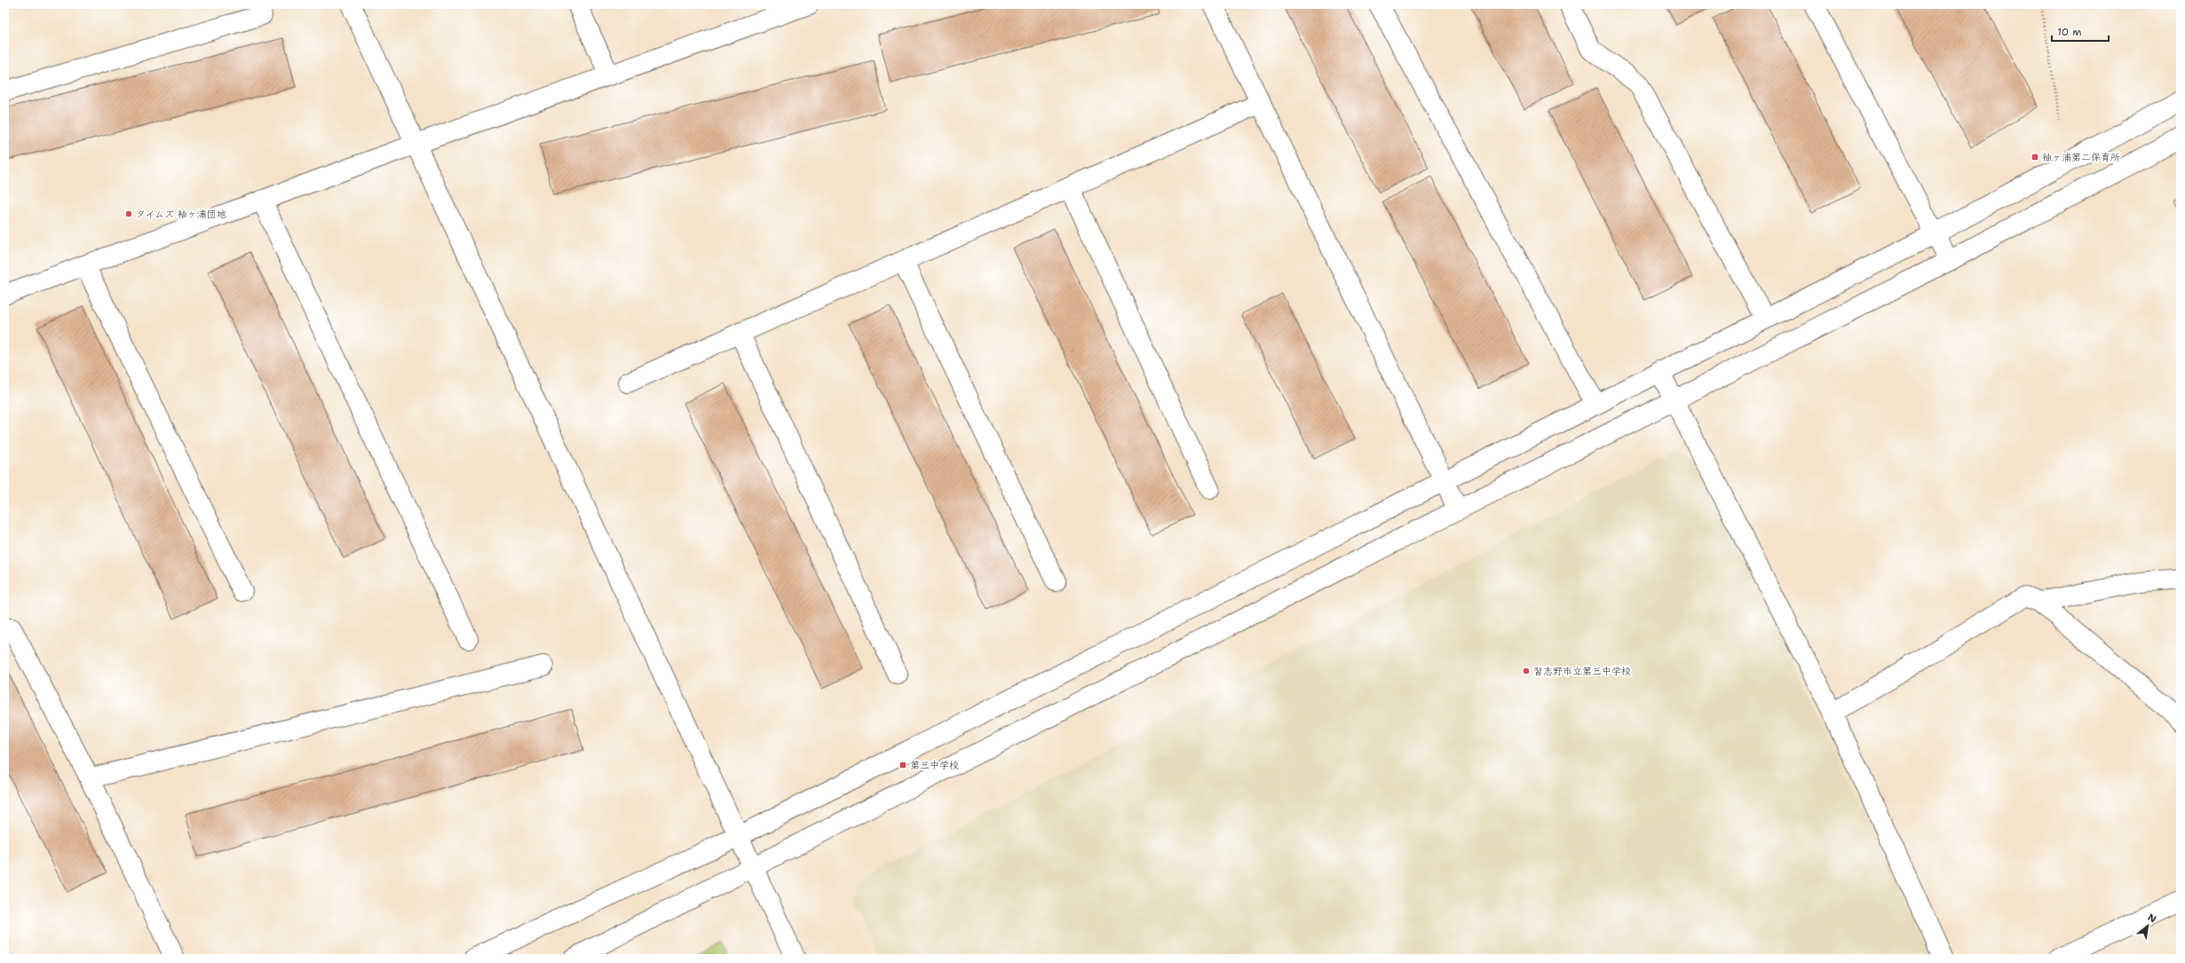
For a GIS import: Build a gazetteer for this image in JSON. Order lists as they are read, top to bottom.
{
  "places": {
    "transit": ["袖ヶ浦第二保育所", "第三中学校"],
    "other": ["タイムズ 袖ヶ浦団地", "習志野市立第三中学校"]
  },
  "scale_bar": "10 m",
  "north": "top right"
}
